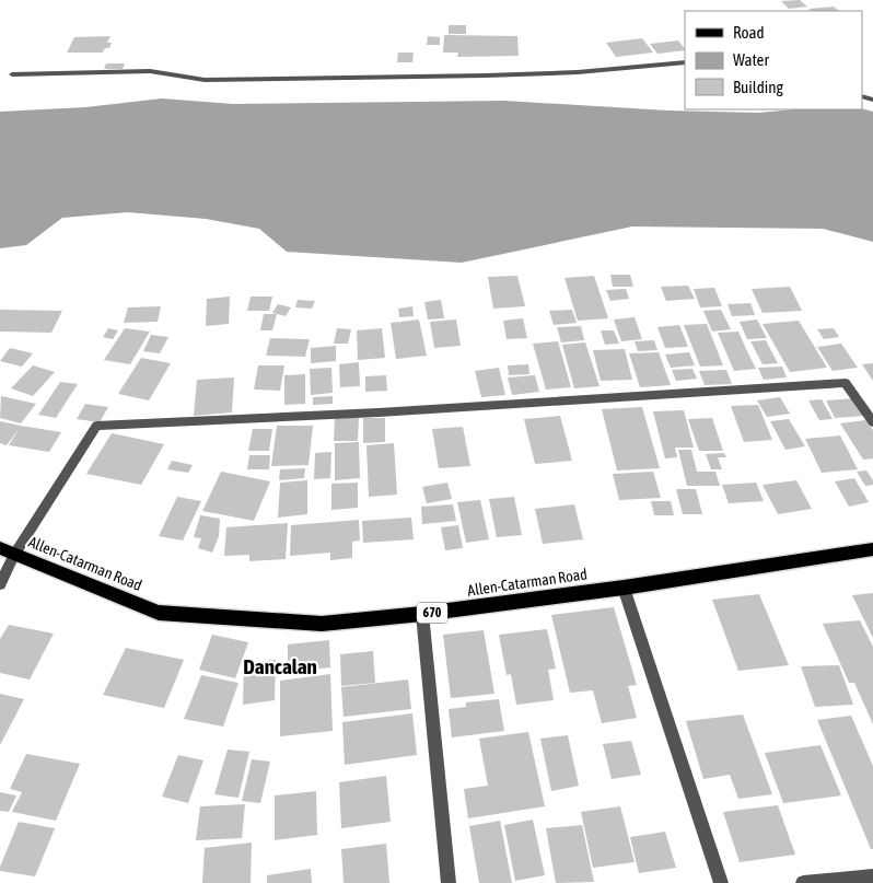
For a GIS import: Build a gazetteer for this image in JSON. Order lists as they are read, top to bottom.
{
  "streets": {
    "main road": ["Allen-Catarman Road", "670"]
  },
  "districts": ["Dancalan"],
  "legend": ["Road", "Water", "Building"]
}
